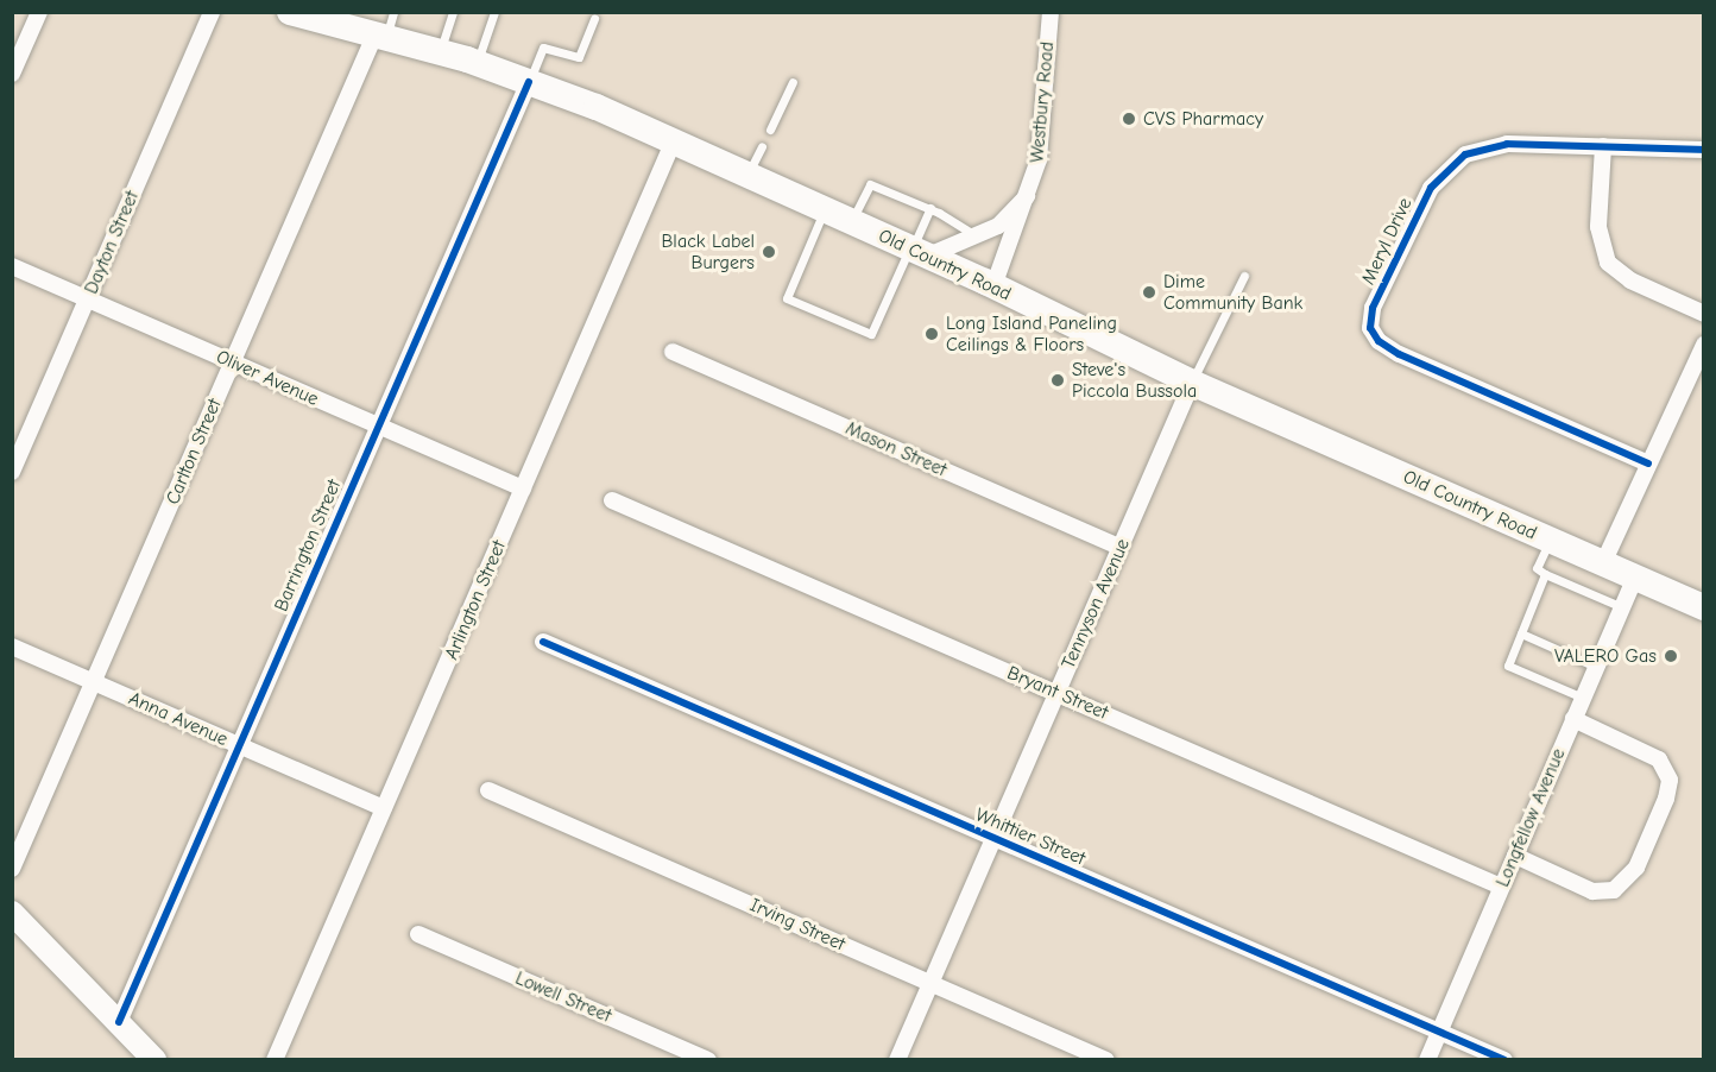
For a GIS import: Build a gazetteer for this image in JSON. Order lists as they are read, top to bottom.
{
  "streets": {
    "main road": ["Old Country Road"],
    "street": [
      "Westbury Road",
      "Meryl Drive",
      "Dayton Street",
      "Oliver Avenue",
      "Mason Street",
      "Carlton Street",
      "Barrington Street",
      "Arlington Street",
      "Tennyson Avenue",
      "Bryant Street",
      "Anna Avenue",
      "Longfellow Avenue",
      "Whittier Street",
      "Irving Street",
      "Lowell Street"
    ]
  },
  "crossings": [
    ["Westbury Road", "Old Country Road"],
    ["Dayton Street", "Oliver Avenue"],
    ["Old Country Road", "Carlton Street"],
    ["Old Country Road", "Barrington Street"],
    ["Old Country Road", "Arlington Street"],
    ["Old Country Road", "Tennyson Avenue"],
    ["Old Country Road", "Longfellow Avenue"],
    ["Oliver Avenue", "Carlton Street"],
    ["Oliver Avenue", "Barrington Street"],
    ["Oliver Avenue", "Arlington Street"],
    ["Mason Street", "Tennyson Avenue"],
    ["Carlton Street", "Anna Avenue"],
    ["Barrington Street", "Anna Avenue"],
    ["Arlington Street", "Anna Avenue"],
    ["Tennyson Avenue", "Bryant Street"],
    ["Tennyson Avenue", "Whittier Street"],
    ["Tennyson Avenue", "Irving Street"],
    ["Bryant Street", "Longfellow Avenue"],
    ["Longfellow Avenue", "Whittier Street"]
  ],
  "places": [
    "CVS Pharmacy",
    "Black Label Burgers",
    "Dime Community Bank",
    "Long Island Paneling Ceilings & Floors",
    "Steve's Piccola Bussola",
    "VALERO Gas"
  ]
}
